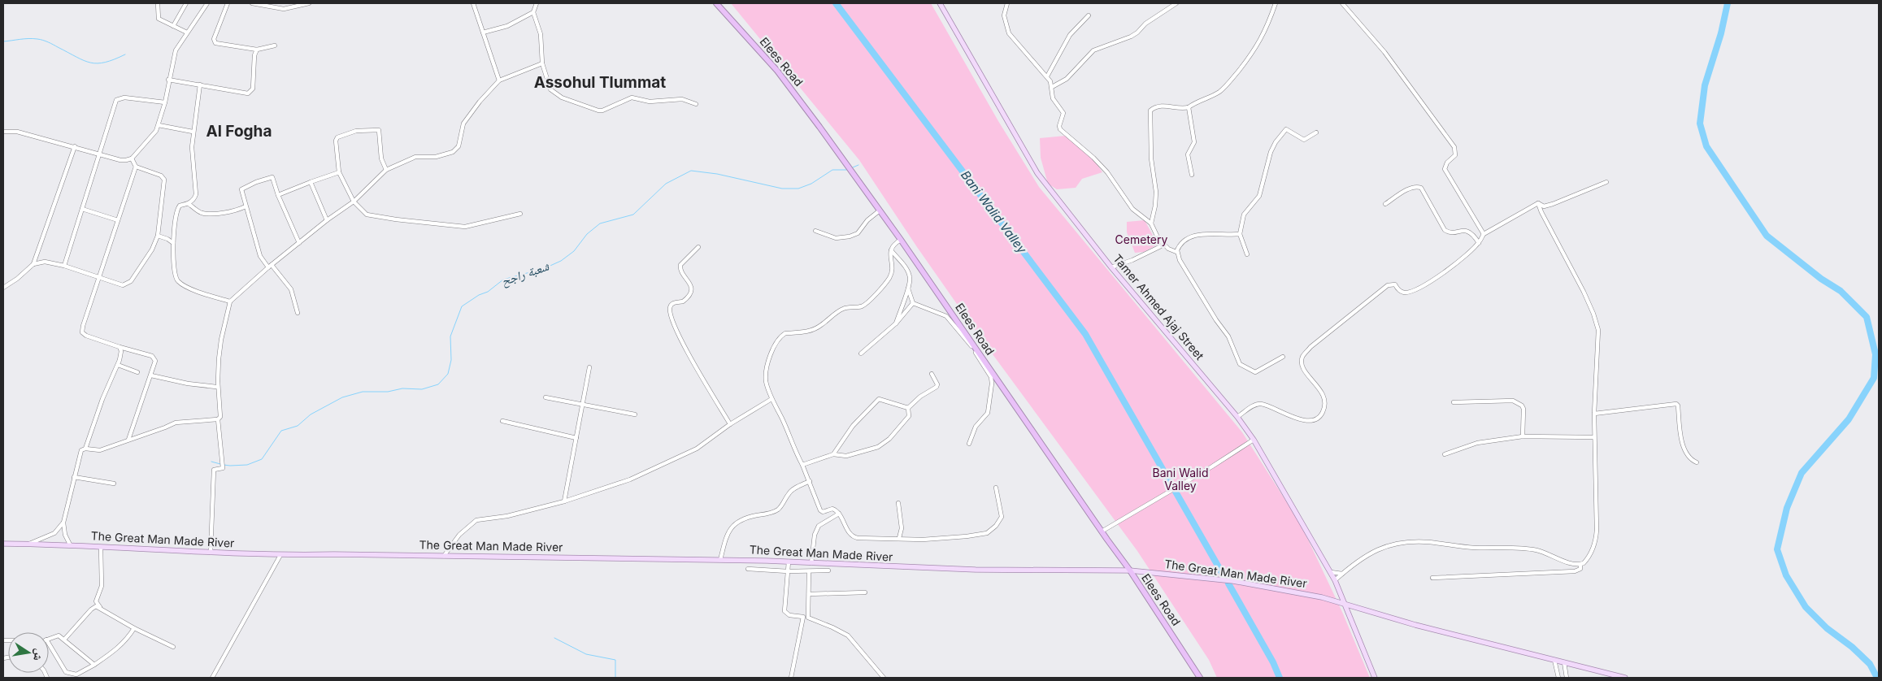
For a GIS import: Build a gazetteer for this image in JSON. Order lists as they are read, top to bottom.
{
  "streets": {
    "highway": ["Elees Road"],
    "main road": ["Tamer Ahmed Ajaj Street", "The Great Man Made River"]
  },
  "crossings": [
    ["Elees Road", "The Great Man Made River"],
    ["Tamer Ahmed Ajaj Street", "The Great Man Made River"]
  ],
  "districts": ["Assohul Tlummat", "Al Fogha"],
  "water": ["Bani Walid Valley", "شعبة راجح"],
  "parks": ["Cemetery", "Bani Walid Valley"],
  "north": "right"
}
